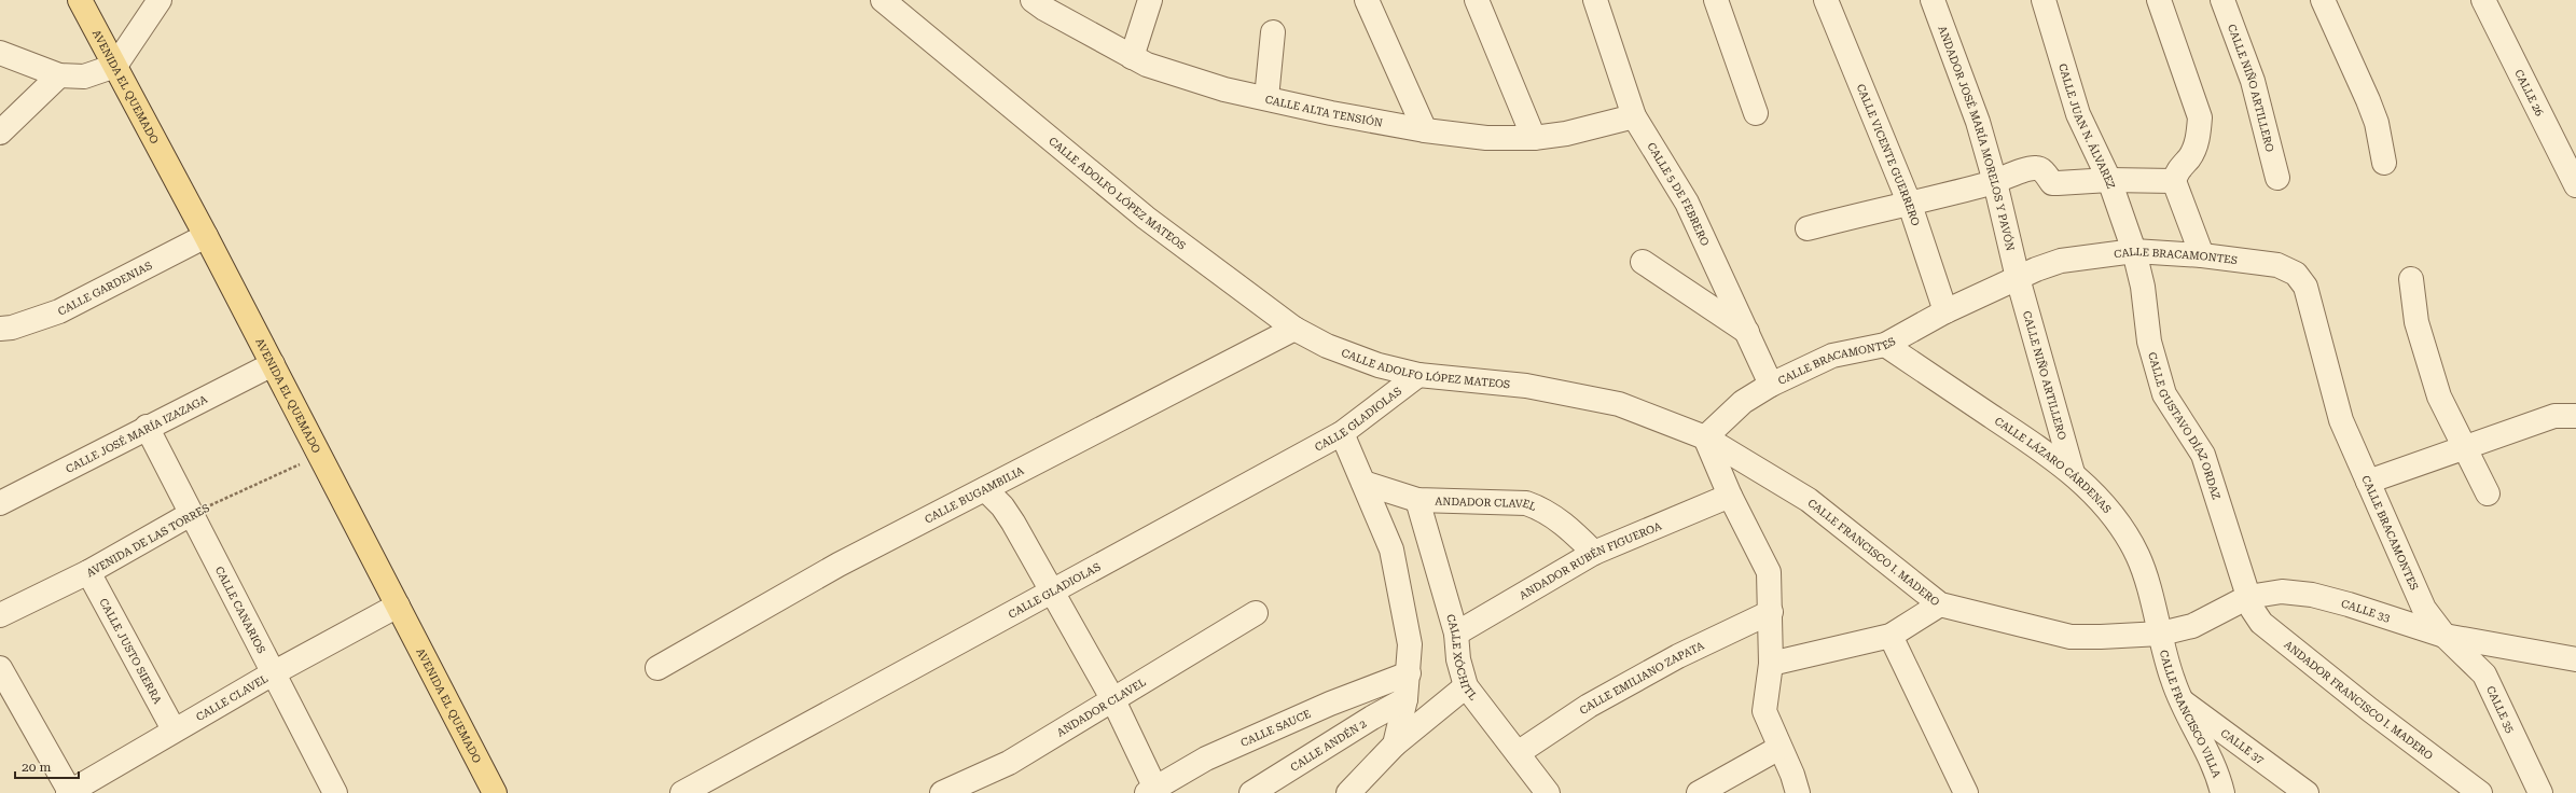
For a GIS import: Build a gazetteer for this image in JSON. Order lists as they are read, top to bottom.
{
  "streets": {
    "main road": ["AVENIDA EL QUEMADO"],
    "street": [
      "CALLE NIÑO ARTILLERO",
      "CALLE 26",
      "CALLE ALTA TENSIÓN",
      "CALLE JUAN N. ÁLVAREZ",
      "ANDADOR JOSÉ MARÍA MORELOS Y PAVÓN",
      "CALLE VICENTE GUERRERO",
      "CALLE ADOLFO LÓPEZ MATEOS",
      "CALLE 5 DE FEBRERO",
      "CALLE BRACAMONTES",
      "CALLE GARDENIAS",
      "CALLE GLADIOLAS",
      "CALLE GUSTAVO DÍAZ ORDAZ",
      "CALLE JOSÉ MARÍA IZAZAGA",
      "CALLE LÁZARO CÁRDENAS",
      "CALLE BUGAMBILIA",
      "ANDADOR CLAVEL",
      "AVENIDA DE LAS TORRES",
      "CALLE FRANCISCO I. MADERO",
      "ANDADOR RUBÉN FIGUEROA",
      "CALLE CANARIOS",
      "CALLE 33",
      "CALLE JUSTO SIERRA",
      "CALLE XÓCHITL",
      "CALLE EMILIANO ZAPATA",
      "CALLE CLAVEL",
      "ANDADOR FRANCISCO I. MADERO",
      "CALLE 35",
      "CALLE FRANCISCO VILLA",
      "CALLE SAUCE",
      "CALLE ANDÉN 2",
      "CALLE 37"
    ]
  },
  "crossings": [
    ["AVENIDA EL QUEMADO", "CALLE GARDENIAS"],
    ["AVENIDA EL QUEMADO", "CALLE JOSÉ MARÍA IZAZAGA"],
    ["AVENIDA EL QUEMADO", "AVENIDA DE LAS TORRES"],
    ["AVENIDA EL QUEMADO", "CALLE CLAVEL"],
    ["CALLE NIÑO ARTILLERO", "ANDADOR JOSÉ MARÍA MORELOS Y PAVÓN"],
    ["CALLE NIÑO ARTILLERO", "CALLE BRACAMONTES"],
    ["CALLE NIÑO ARTILLERO", "CALLE LÁZARO CÁRDENAS"],
    ["CALLE ALTA TENSIÓN", "CALLE 5 DE FEBRERO"],
    ["CALLE JUAN N. ÁLVAREZ", "CALLE BRACAMONTES"],
    ["CALLE JUAN N. ÁLVAREZ", "CALLE GUSTAVO DÍAZ ORDAZ"],
    ["ANDADOR JOSÉ MARÍA MORELOS Y PAVÓN", "CALLE BRACAMONTES"],
    ["CALLE VICENTE GUERRERO", "CALLE BRACAMONTES"],
    ["CALLE ADOLFO LÓPEZ MATEOS", "CALLE BRACAMONTES"],
    ["CALLE ADOLFO LÓPEZ MATEOS", "CALLE GLADIOLAS"],
    ["CALLE ADOLFO LÓPEZ MATEOS", "CALLE BUGAMBILIA"],
    ["CALLE ADOLFO LÓPEZ MATEOS", "CALLE FRANCISCO I. MADERO"],
    ["CALLE 5 DE FEBRERO", "CALLE BRACAMONTES"],
    ["CALLE BRACAMONTES", "CALLE GUSTAVO DÍAZ ORDAZ"],
    ["CALLE BRACAMONTES", "CALLE LÁZARO CÁRDENAS"],
    ["CALLE BRACAMONTES", "CALLE FRANCISCO I. MADERO"],
    ["CALLE BRACAMONTES", "CALLE 33"],
    ["CALLE BRACAMONTES", "CALLE 35"],
    ["CALLE GUSTAVO DÍAZ ORDAZ", "CALLE 33"],
    ["CALLE GUSTAVO DÍAZ ORDAZ", "ANDADOR FRANCISCO I. MADERO"],
    ["CALLE JOSÉ MARÍA IZAZAGA", "CALLE CANARIOS"],
    ["CALLE LÁZARO CÁRDENAS", "CALLE FRANCISCO I. MADERO"],
    ["CALLE LÁZARO CÁRDENAS", "CALLE 33"],
    ["CALLE LÁZARO CÁRDENAS", "CALLE FRANCISCO VILLA"],
    ["ANDADOR CLAVEL", "ANDADOR RUBÉN FIGUEROA"],
    ["ANDADOR CLAVEL", "CALLE XÓCHITL"],
    ["AVENIDA DE LAS TORRES", "CALLE CANARIOS"],
    ["AVENIDA DE LAS TORRES", "CALLE JUSTO SIERRA"],
    ["CALLE FRANCISCO I. MADERO", "CALLE 33"],
    ["CALLE FRANCISCO I. MADERO", "CALLE FRANCISCO VILLA"],
    ["ANDADOR RUBÉN FIGUEROA", "CALLE XÓCHITL"],
    ["CALLE CANARIOS", "CALLE CLAVEL"],
    ["CALLE 33", "ANDADOR FRANCISCO I. MADERO"],
    ["CALLE 33", "CALLE 35"],
    ["CALLE 33", "CALLE FRANCISCO VILLA"],
    ["CALLE JUSTO SIERRA", "CALLE CLAVEL"],
    ["CALLE XÓCHITL", "CALLE EMILIANO ZAPATA"],
    ["CALLE FRANCISCO VILLA", "CALLE 37"]
  ],
  "scale_bar": "20 m"
}
